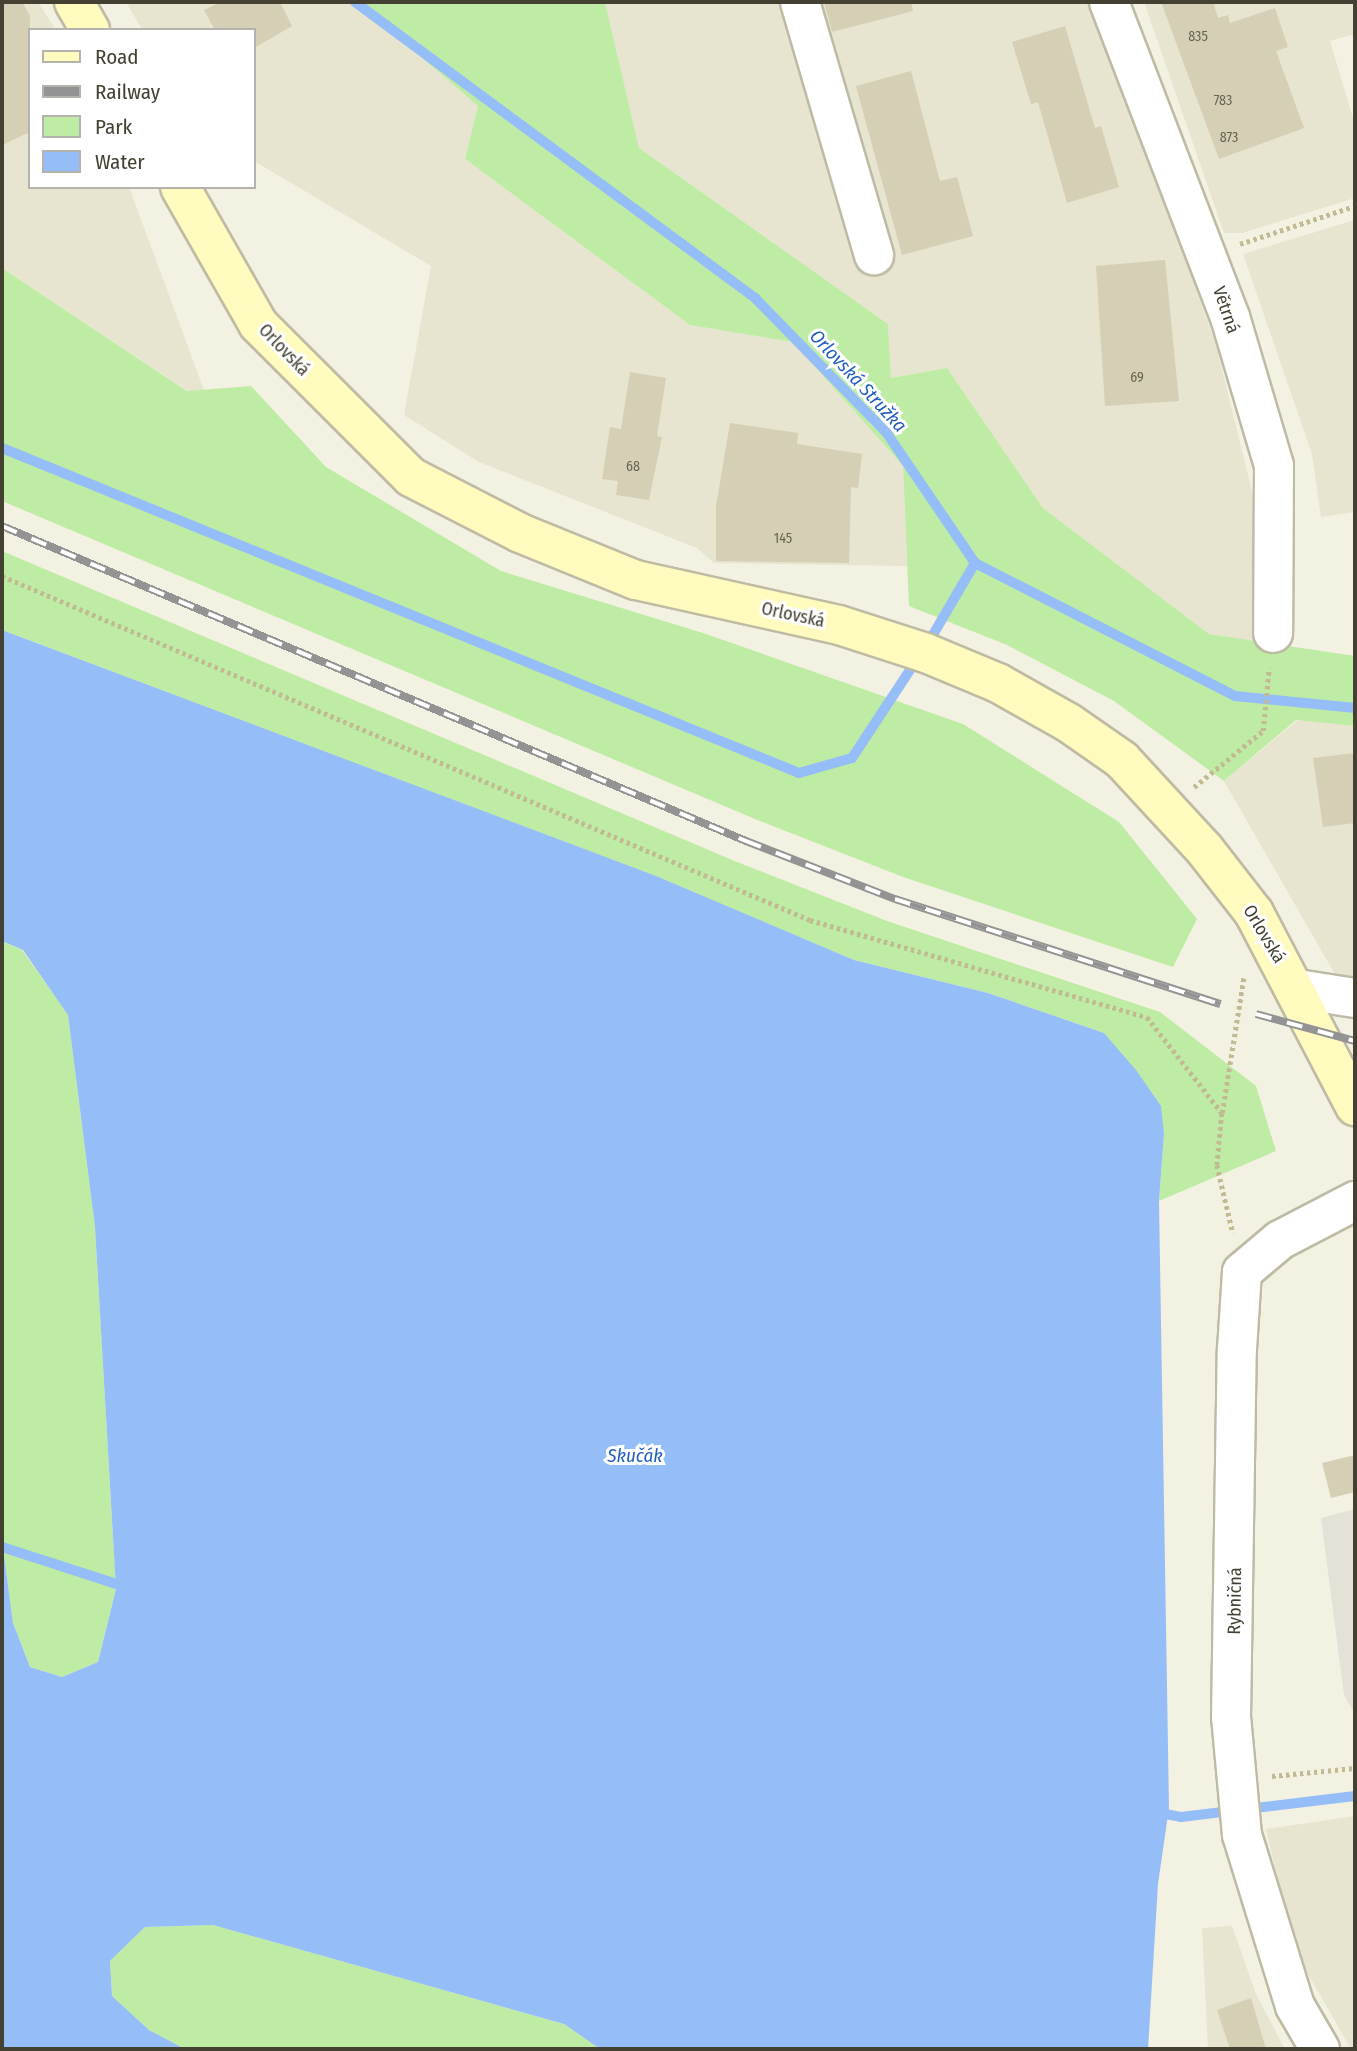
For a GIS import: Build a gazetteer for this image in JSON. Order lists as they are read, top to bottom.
{
  "streets": {
    "main road": ["Orlovská"],
    "street": ["Větrná", "Rybničná"]
  },
  "water": ["Orlovská Stružka", "Skučák"],
  "house_numbers": [
    "835",
    "783",
    "873",
    "69",
    "68",
    "145"
  ],
  "legend": [
    "Road",
    "Railway",
    "Park",
    "Water"
  ]
}
